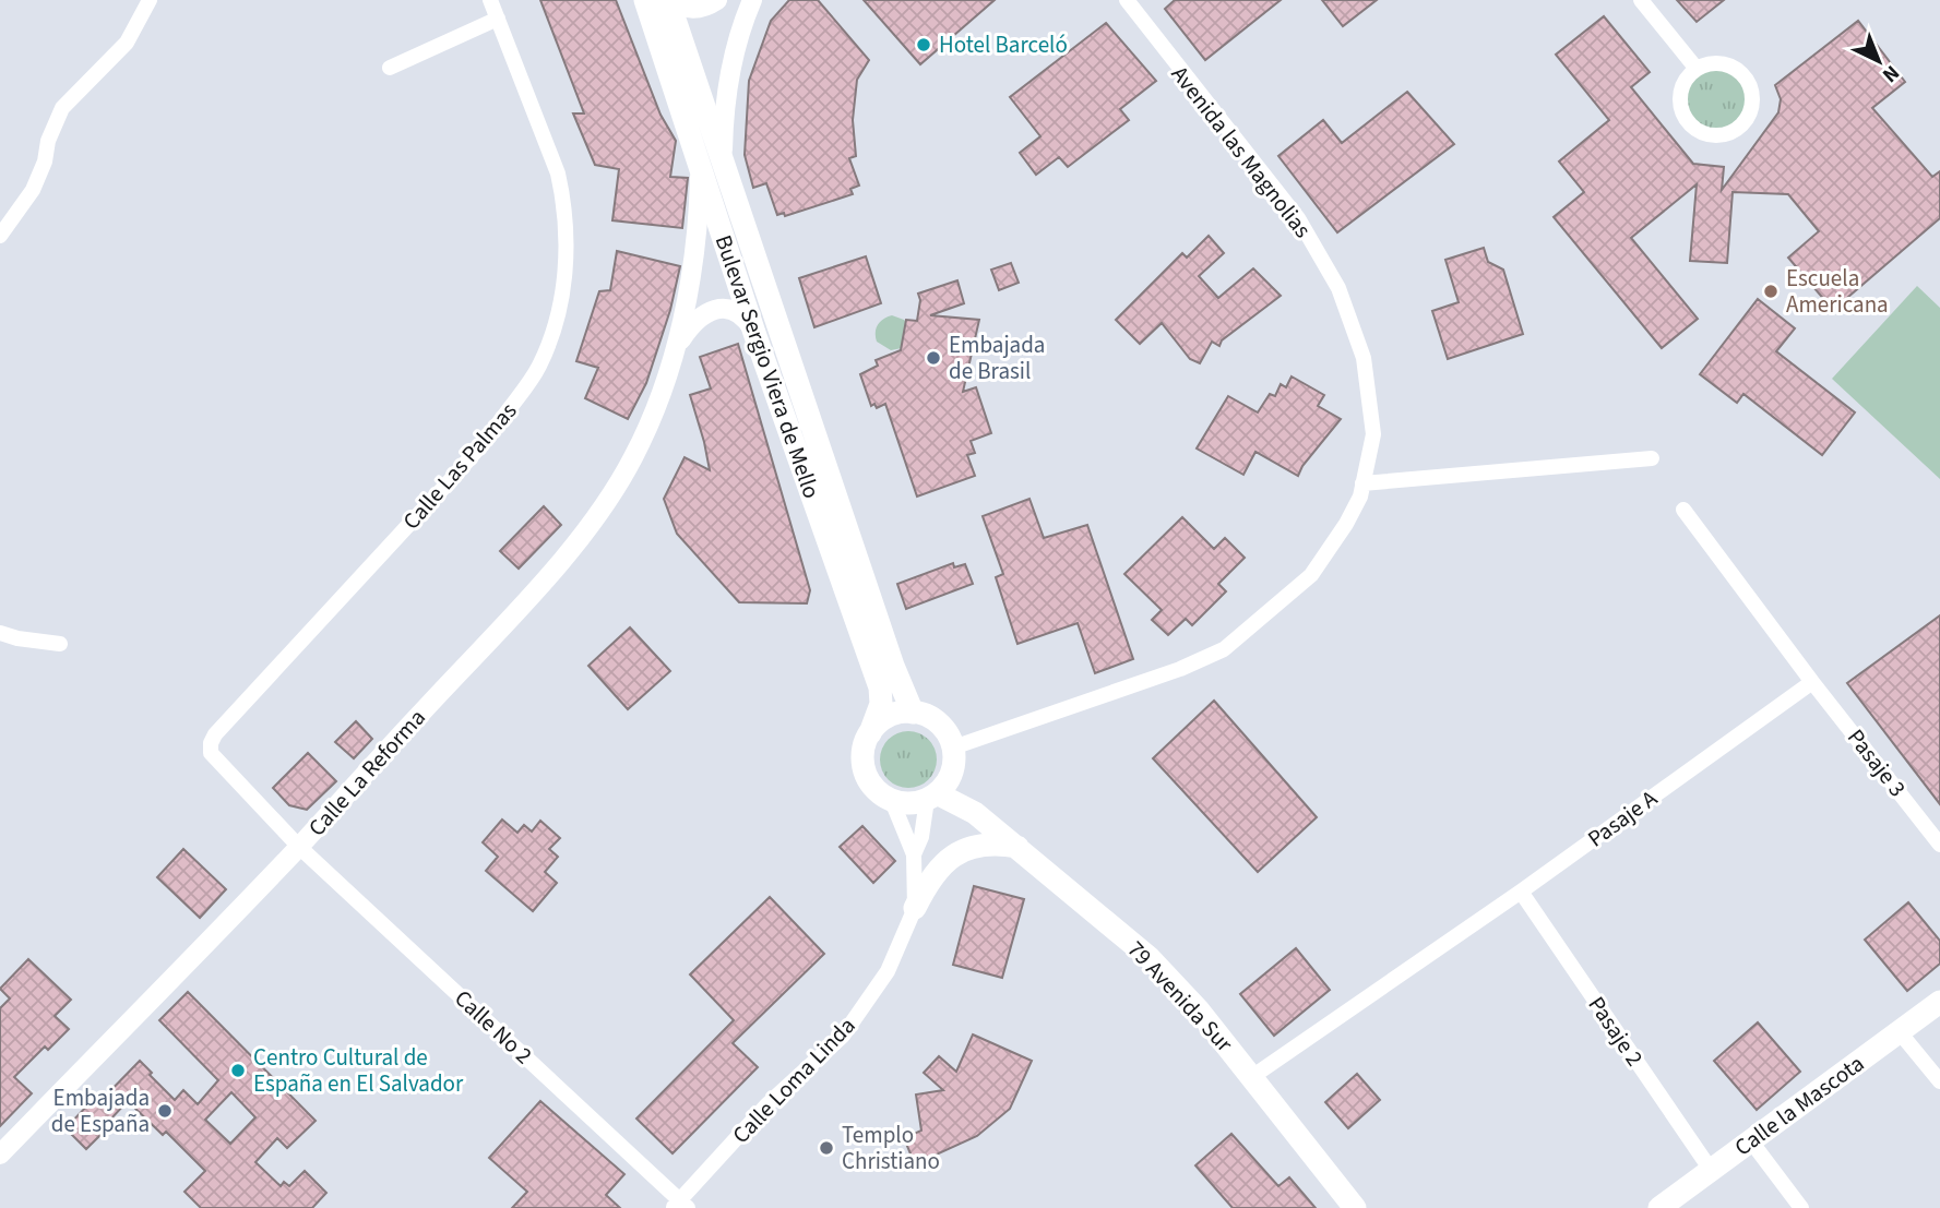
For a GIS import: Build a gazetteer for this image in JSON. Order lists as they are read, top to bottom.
{
  "streets": {
    "main road": ["Bulevar Sergio Viera de Mello", "79 Avenida Sur", "Calle la Mascota"],
    "street": [
      "Avenida las Magnolias",
      "Calle Las Palmas",
      "Pasaje 3",
      "Calle La Reforma",
      "Pasaje A",
      "Calle No 2",
      "Pasaje 2",
      "Calle Loma Linda"
    ]
  },
  "crossings": [
    ["Avenida las Magnolias", "Bulevar Sergio Viera de Mello"],
    ["Avenida las Magnolias", "79 Avenida Sur"],
    ["Avenida las Magnolias", "Calle Loma Linda"],
    ["Bulevar Sergio Viera de Mello", "Calle La Reforma"],
    ["Bulevar Sergio Viera de Mello", "79 Avenida Sur"],
    ["Bulevar Sergio Viera de Mello", "Calle Loma Linda"],
    ["Calle Las Palmas", "Calle La Reforma"],
    ["Calle Las Palmas", "Calle No 2"],
    ["Pasaje 3", "Pasaje A"],
    ["Calle La Reforma", "Calle No 2"],
    ["Pasaje A", "79 Avenida Sur"],
    ["Pasaje A", "Pasaje 2"],
    ["79 Avenida Sur", "Calle Loma Linda"],
    ["Calle No 2", "Calle Loma Linda"],
    ["Pasaje 2", "Calle la Mascota"]
  ],
  "places": [
    "Hotel Barceló",
    "Escuela Americana",
    "Embajada de Brasil",
    "Centro Cultural de España en El Salvador",
    "Embajada de España",
    "Templo Christiano"
  ],
  "north": "bottom right"
}
